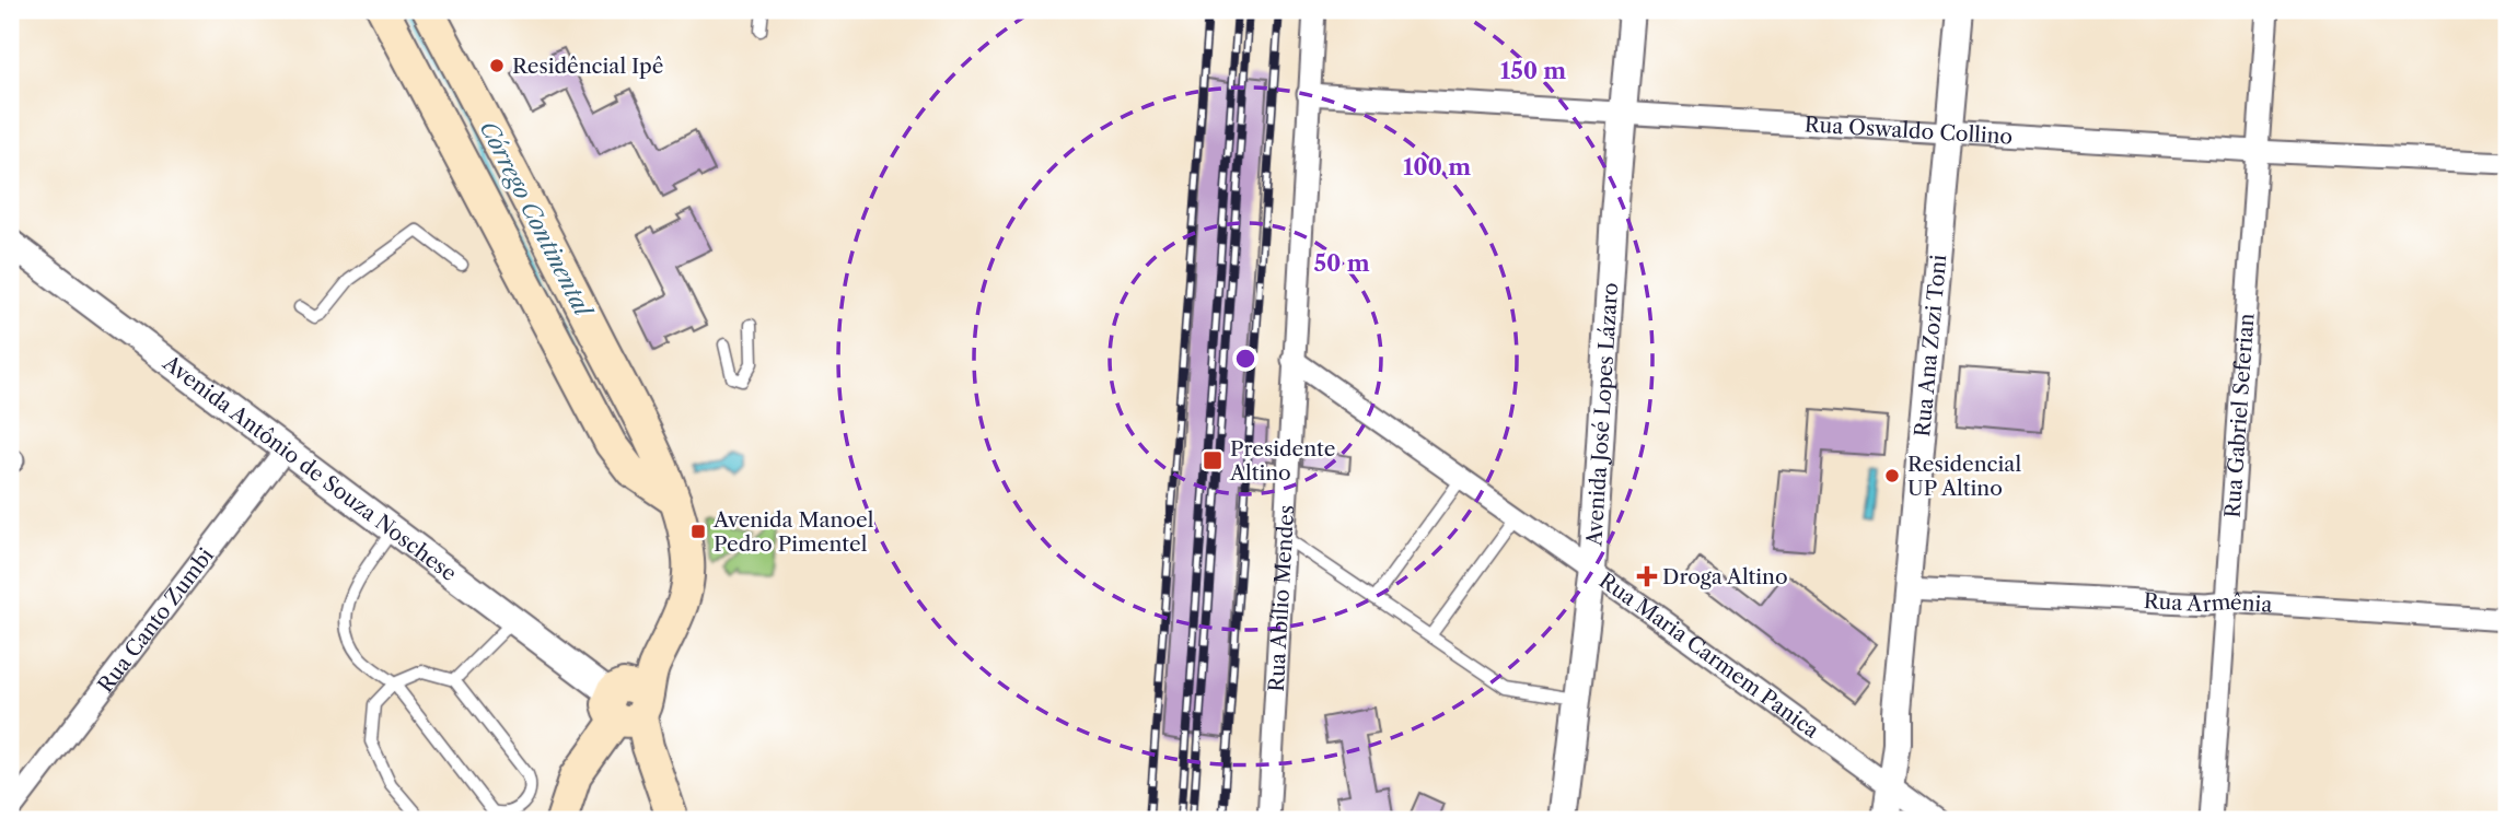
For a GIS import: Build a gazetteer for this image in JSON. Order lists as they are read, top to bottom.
{
  "streets": {
    "street": [
      "Rua Oswaldo Collino",
      "Rua Ana Zozi Toni",
      "Rua Gabriel Seferian",
      "Avenida José Lopes Lázaro",
      "Avenida Antônio de Souza Noschese",
      "Rua Abílio Mendes",
      "Rua Armênia",
      "Rua Canto Zumbi",
      "Rua Maria Carmem Panica"
    ]
  },
  "crossings": [
    ["Rua Oswaldo Collino", "Rua Ana Zozi Toni"],
    ["Rua Oswaldo Collino", "Rua Gabriel Seferian"],
    ["Rua Oswaldo Collino", "Avenida José Lopes Lázaro"],
    ["Rua Oswaldo Collino", "Rua Abílio Mendes"],
    ["Rua Ana Zozi Toni", "Rua Armênia"],
    ["Rua Ana Zozi Toni", "Rua Maria Carmem Panica"],
    ["Rua Gabriel Seferian", "Rua Armênia"],
    ["Avenida José Lopes Lázaro", "Rua Maria Carmem Panica"],
    ["Avenida Antônio de Souza Noschese", "Rua Canto Zumbi"],
    ["Rua Abílio Mendes", "Rua Maria Carmem Panica"]
  ],
  "water": ["Córrego Continental"],
  "places": {
    "other": ["Residêncial Ipê", "Residencial UP Altino"],
    "transit": ["Presidente Altino", "Avenida Manoel Pedro Pimentel"],
    "health": ["Droga Altino"]
  },
  "rings": ["150 m", "100 m", "50 m"]
}
